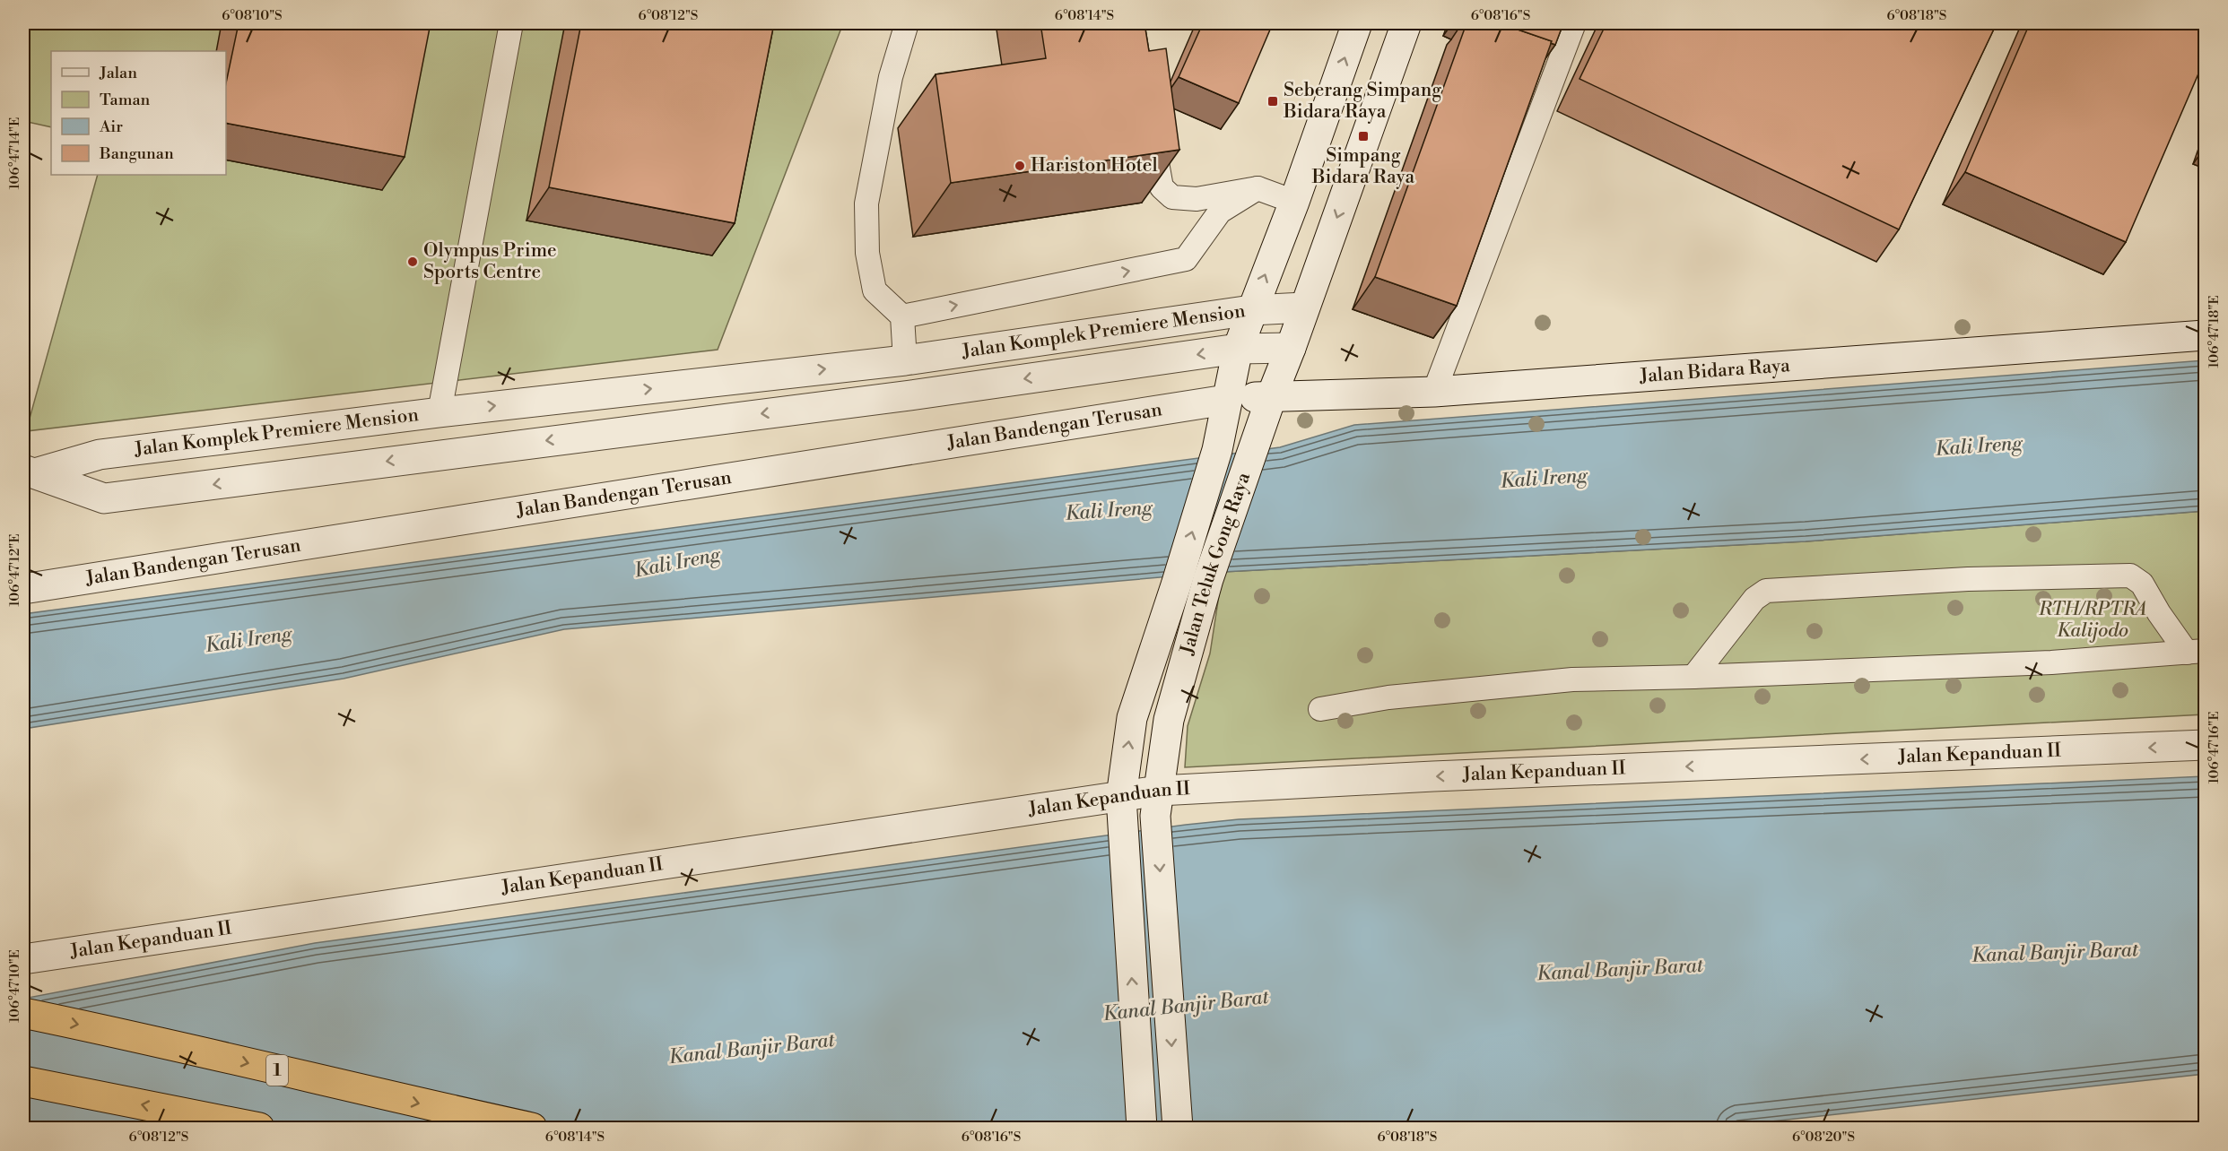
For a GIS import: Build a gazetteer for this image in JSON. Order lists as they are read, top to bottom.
{
  "streets": {
    "highway": ["1"],
    "street": [
      "Jalan Komplek Premiere Mension",
      "Jalan Bidara Raya",
      "Jalan Bandengan Terusan",
      "Jalan Teluk Gong Raya",
      "Jalan Kepanduan II"
    ]
  },
  "crossings": [
    ["Jalan Komplek Premiere Mension", "Jalan Teluk Gong Raya"],
    ["Jalan Bidara Raya", "Jalan Bandengan Terusan"],
    ["Jalan Bidara Raya", "Jalan Teluk Gong Raya"],
    ["Jalan Bandengan Terusan", "Jalan Teluk Gong Raya"],
    ["Jalan Teluk Gong Raya", "Jalan Kepanduan II"]
  ],
  "one_way": ["Jalan Kepanduan II"],
  "water": ["Kali Ireng", "Kanal Banjir Barat"],
  "parks": ["RTH/RPTRA Kalijodo"],
  "places": {
    "transit": ["Seberang Simpang Bidara Raya", "Simpang Bidara Raya"],
    "other": ["Hariston Hotel", "Olympus Prime Sports Centre"]
  },
  "legend": [
    "Jalan",
    "Taman",
    "Air",
    "Bangunan"
  ],
  "coordinates": [
    "6°08'10\"S",
    "6°08'12\"S",
    "6°08'14\"S",
    "6°08'16\"S",
    "6°08'18\"S",
    "106°47'14\"E",
    "106°47'18\"E",
    "106°47'12\"E",
    "106°47'16\"E",
    "106°47'10\"E",
    "6°08'20\"S"
  ]
}
